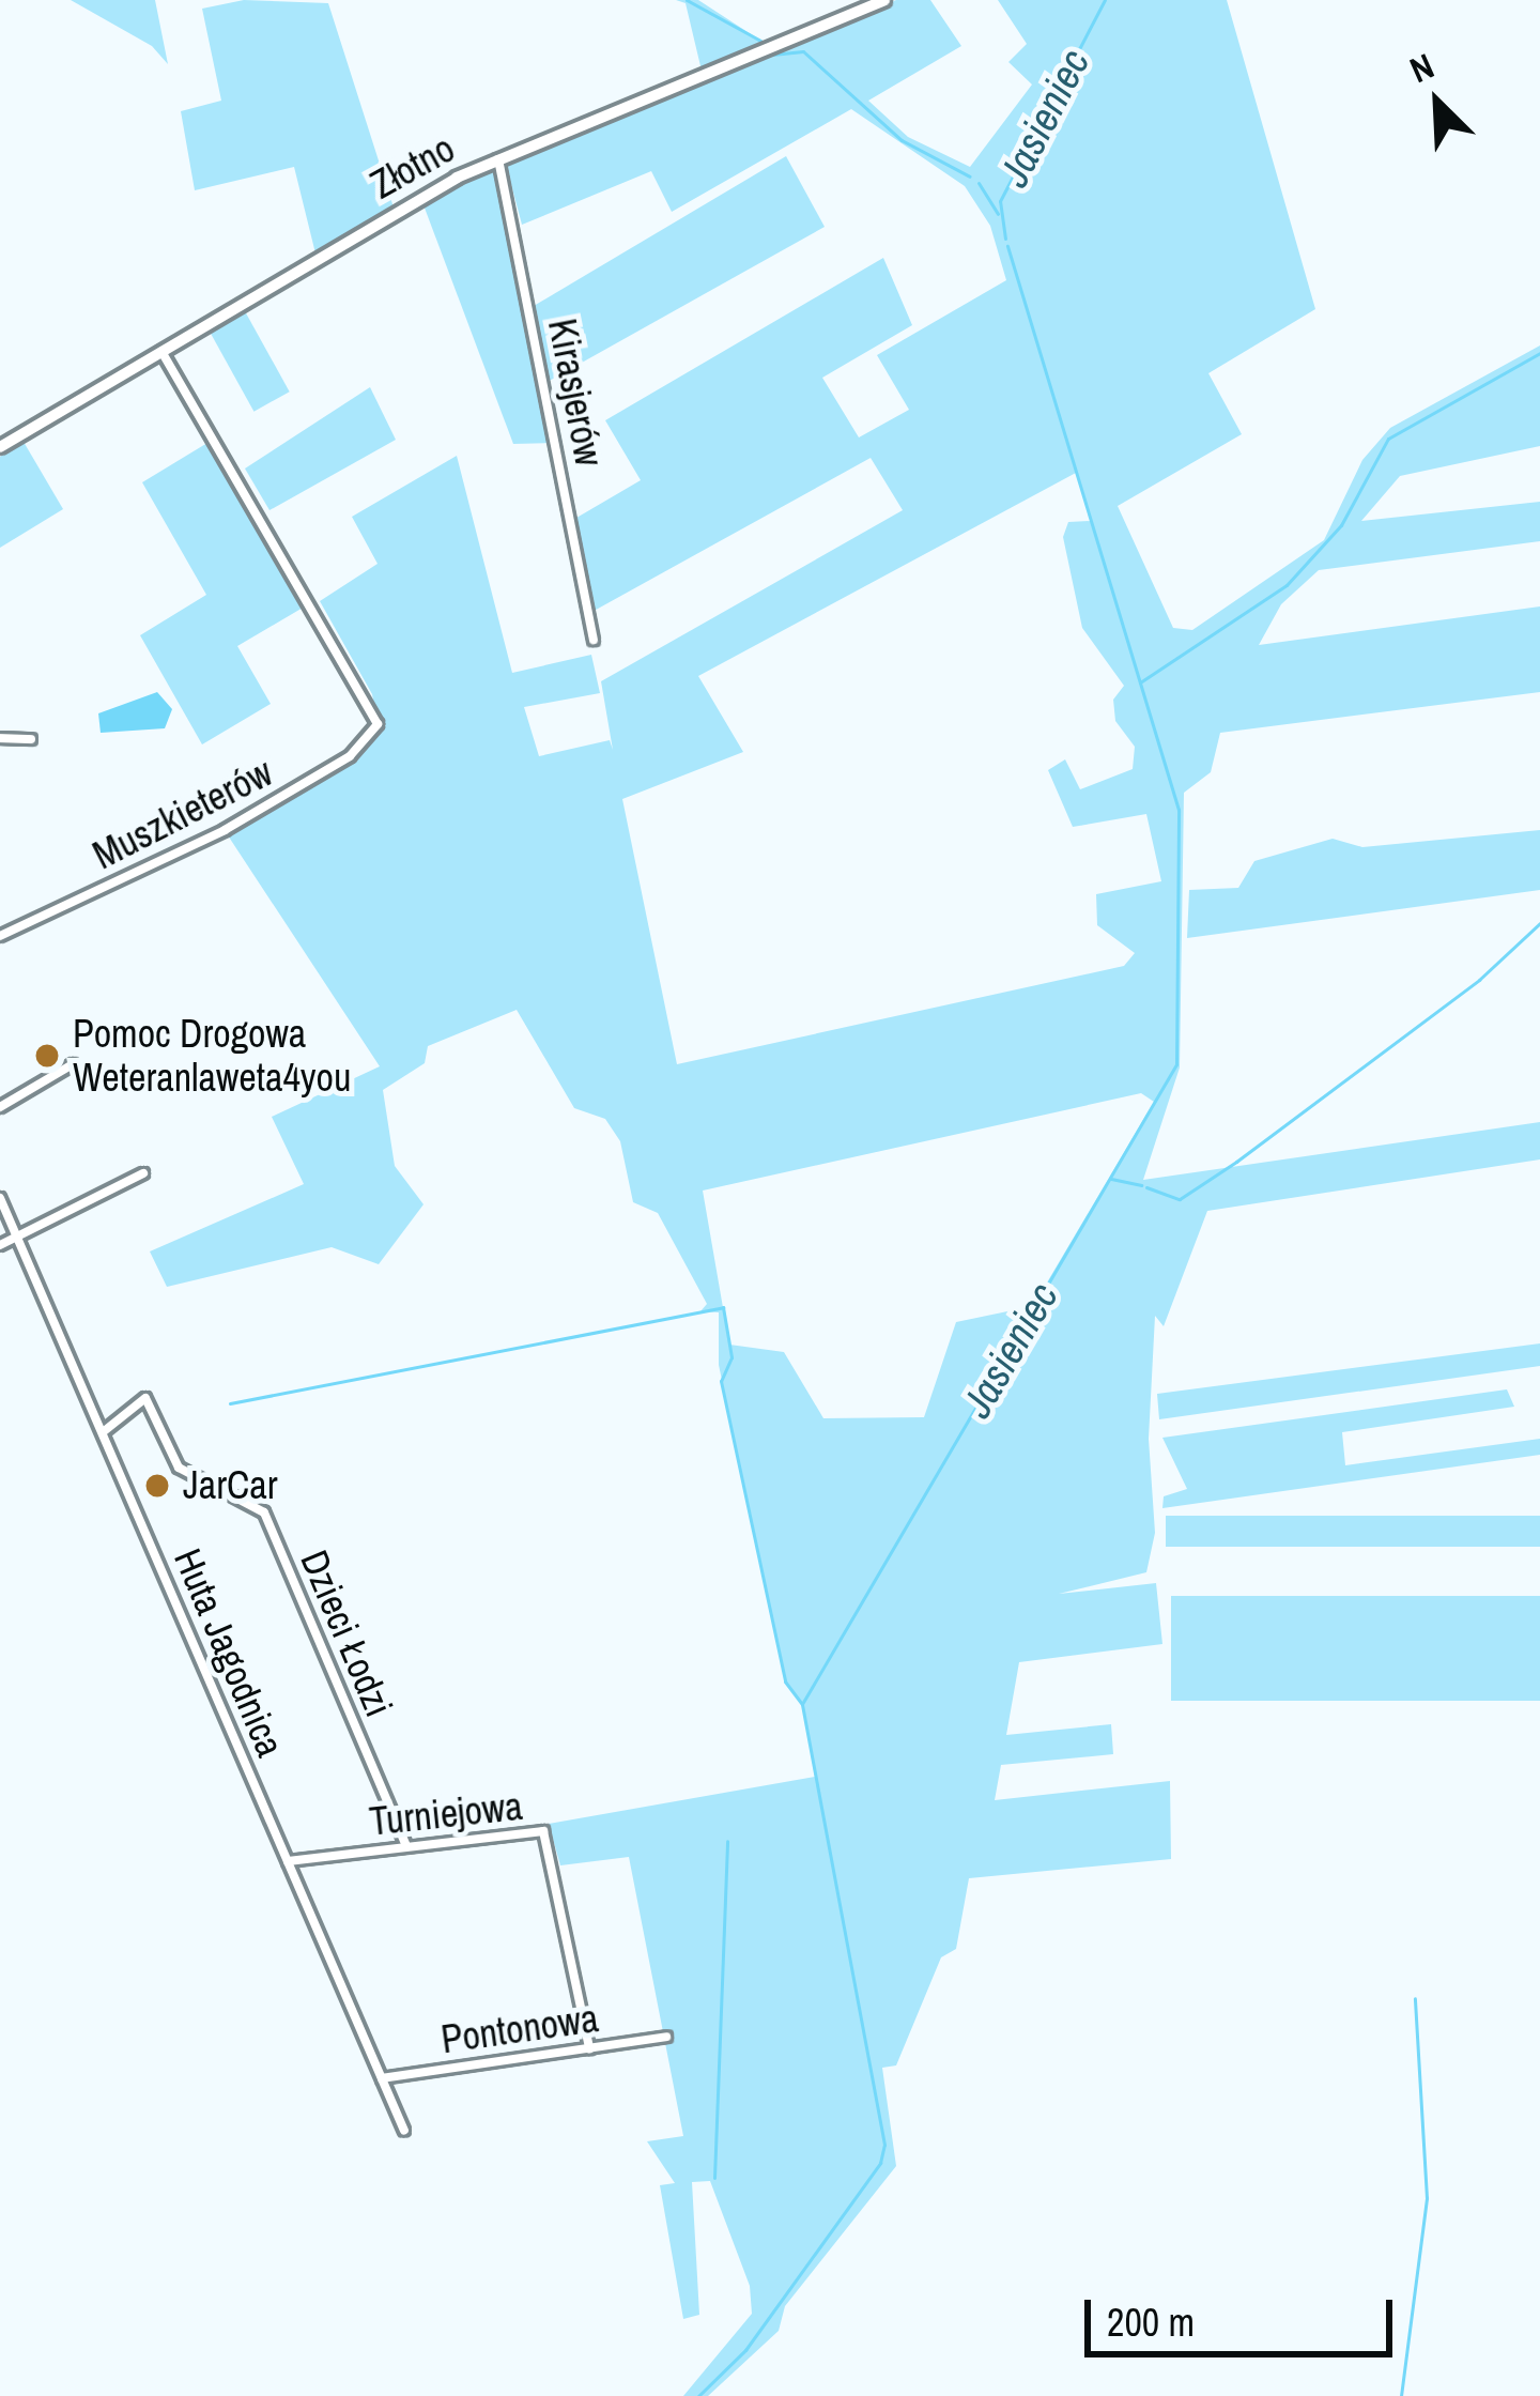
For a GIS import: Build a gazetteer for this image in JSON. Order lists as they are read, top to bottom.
{
  "streets": {
    "street": [
      "Złotno",
      "Kirasjerów",
      "Muszkieterów",
      "Dzieci Łodzi",
      "Huta Jagodnica",
      "Turniejowa",
      "Pontonowa"
    ]
  },
  "crossings": [
    ["Złotno", "Kirasjerów"],
    ["Złotno", "Muszkieterów"],
    ["Dzieci Łodzi", "Huta Jagodnica"],
    ["Dzieci Łodzi", "Turniejowa"],
    ["Huta Jagodnica", "Turniejowa"],
    ["Huta Jagodnica", "Pontonowa"],
    ["Turniejowa", "Pontonowa"]
  ],
  "water": ["Jasieniec"],
  "places": ["Pomoc Drogowa Weteranlaweta4you", "JarCar"],
  "scale_bar": "200 m",
  "north": "top left"
}
